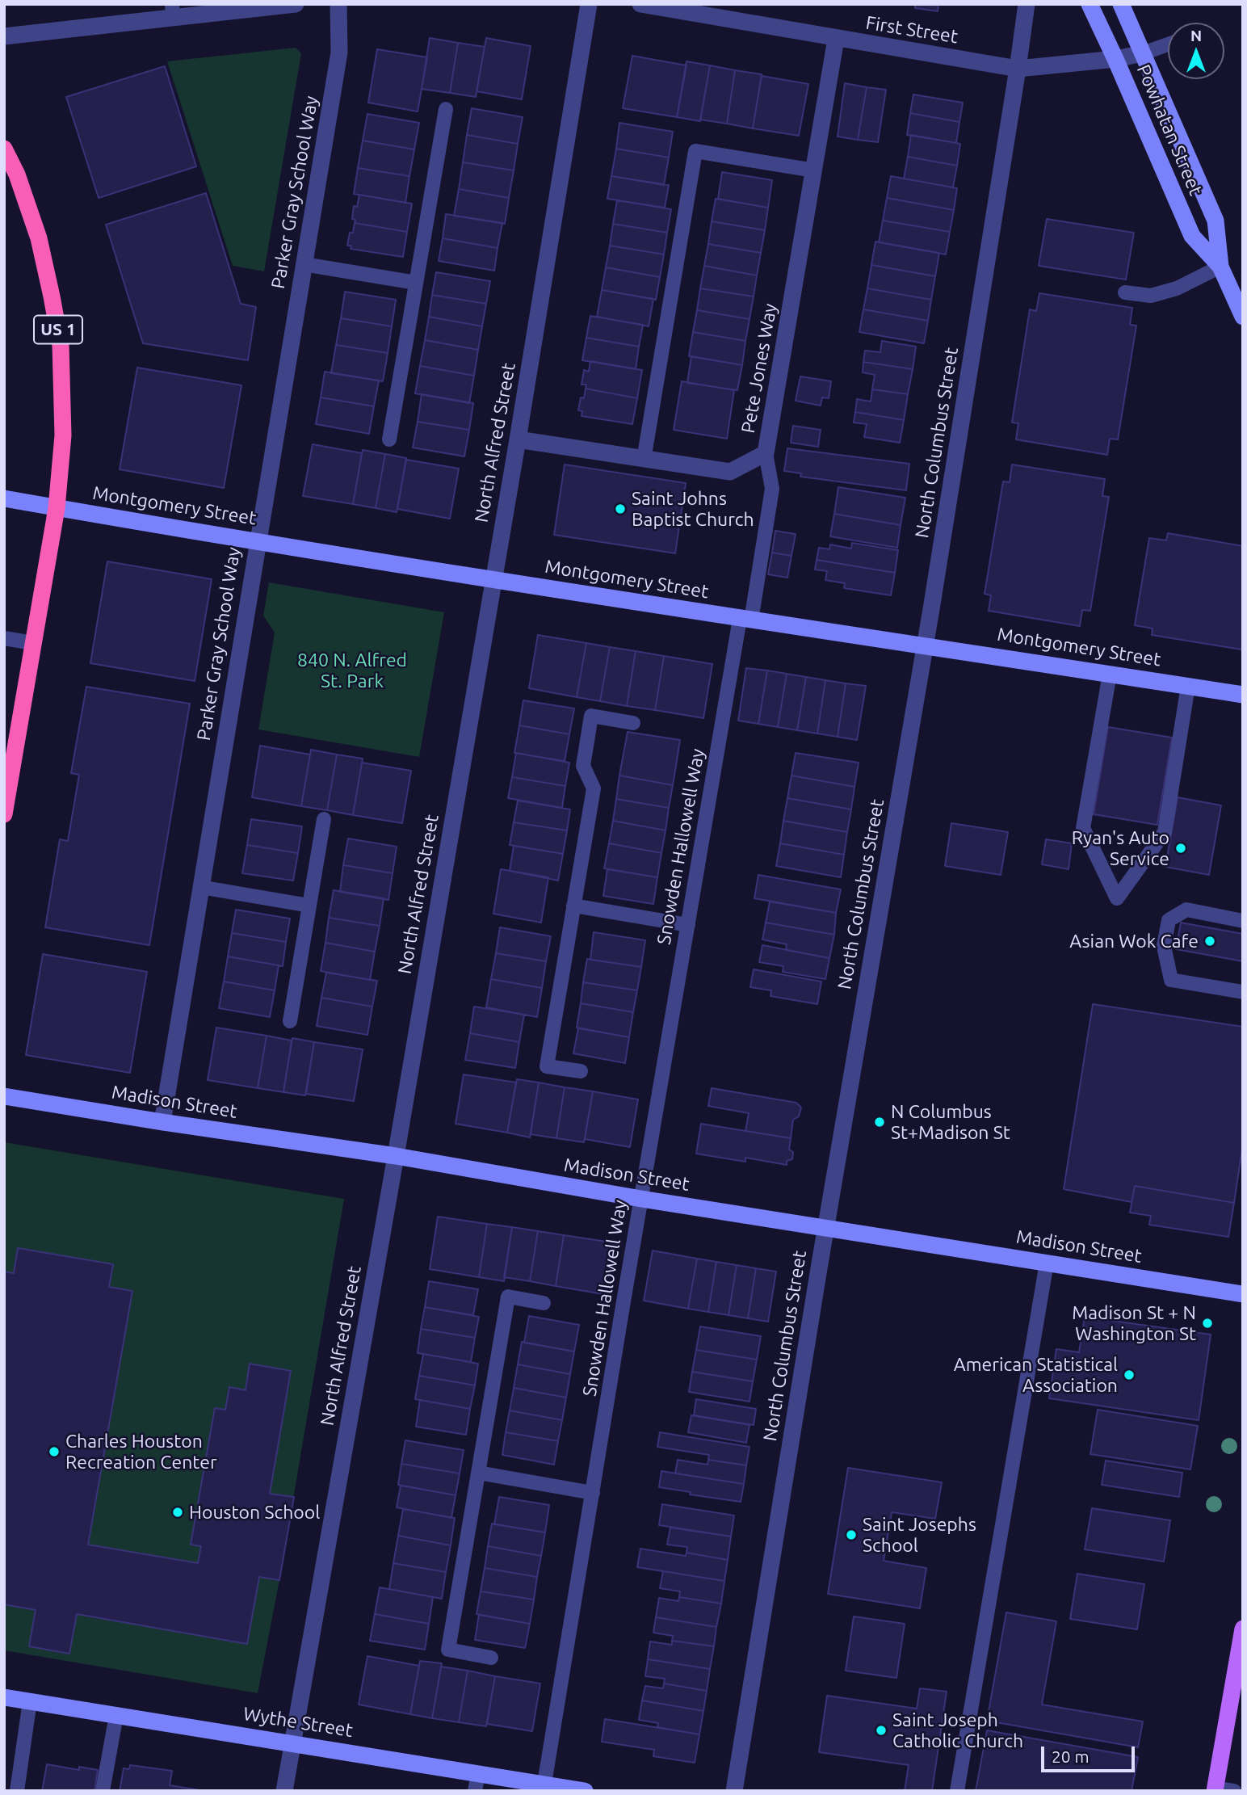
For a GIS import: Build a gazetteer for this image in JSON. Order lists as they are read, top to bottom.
{
  "streets": {
    "highway": ["US 1"],
    "street": [
      "First Street",
      "Powhatan Street",
      "Parker Gray School Way",
      "Pete Jones Way",
      "North Alfred Street",
      "North Columbus Street",
      "Montgomery Street",
      "Madison Street",
      "Wythe Street"
    ],
    "lane": ["Snowden Hallowell Way"]
  },
  "crossings": [
    ["First Street", "Powhatan Street"],
    ["First Street", "Pete Jones Way"],
    ["First Street", "North Columbus Street"],
    ["Parker Gray School Way", "Montgomery Street"],
    ["Parker Gray School Way", "Madison Street"],
    ["US 1", "Montgomery Street"],
    ["Pete Jones Way", "North Alfred Street"],
    ["Pete Jones Way", "Snowden Hallowell Way"],
    ["North Alfred Street", "Montgomery Street"],
    ["North Alfred Street", "Madison Street"],
    ["North Alfred Street", "Wythe Street"],
    ["North Columbus Street", "Montgomery Street"],
    ["North Columbus Street", "Madison Street"],
    ["Montgomery Street", "Snowden Hallowell Way"],
    ["Snowden Hallowell Way", "Madison Street"],
    ["Snowden Hallowell Way", "Wythe Street"]
  ],
  "parks": ["840 N. Alfred St. Park"],
  "places": [
    "Saint Johns Baptist Church",
    "Ryan's Auto Service",
    "Asian Wok Cafe",
    "N Columbus St+Madison St",
    "Madison St + N Washington St",
    "American Statistical Association",
    "Charles Houston Recreation Center",
    "Houston School",
    "Saint Josephs School",
    "Saint Joseph Catholic Church"
  ],
  "scale_bar": "20 m",
  "north": "top"
}
